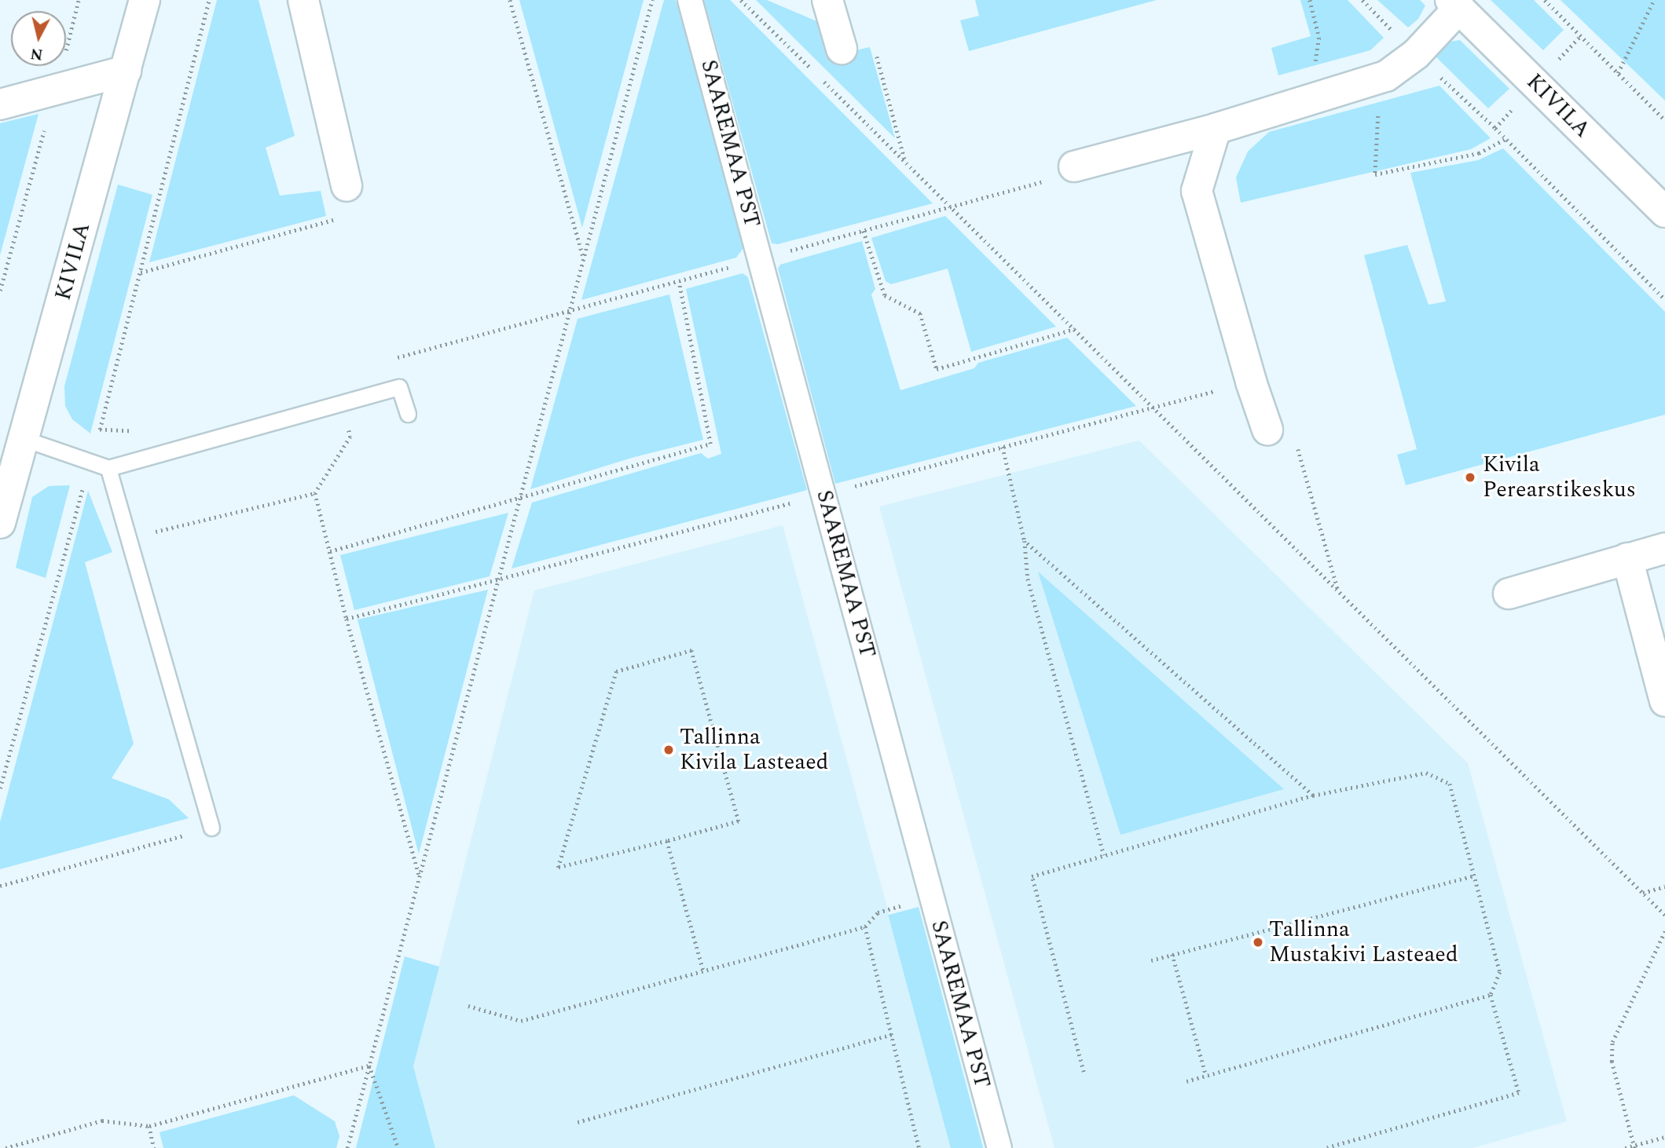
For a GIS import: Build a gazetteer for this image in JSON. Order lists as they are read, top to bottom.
{
  "streets": {
    "street": ["KIVILA", "SAAREMAA PST"]
  },
  "places": ["Kivila Perearstikeskus", "Tallinna Kivila Lasteaed", "Tallinna Mustakivi Lasteaed"],
  "north": "bottom"
}
